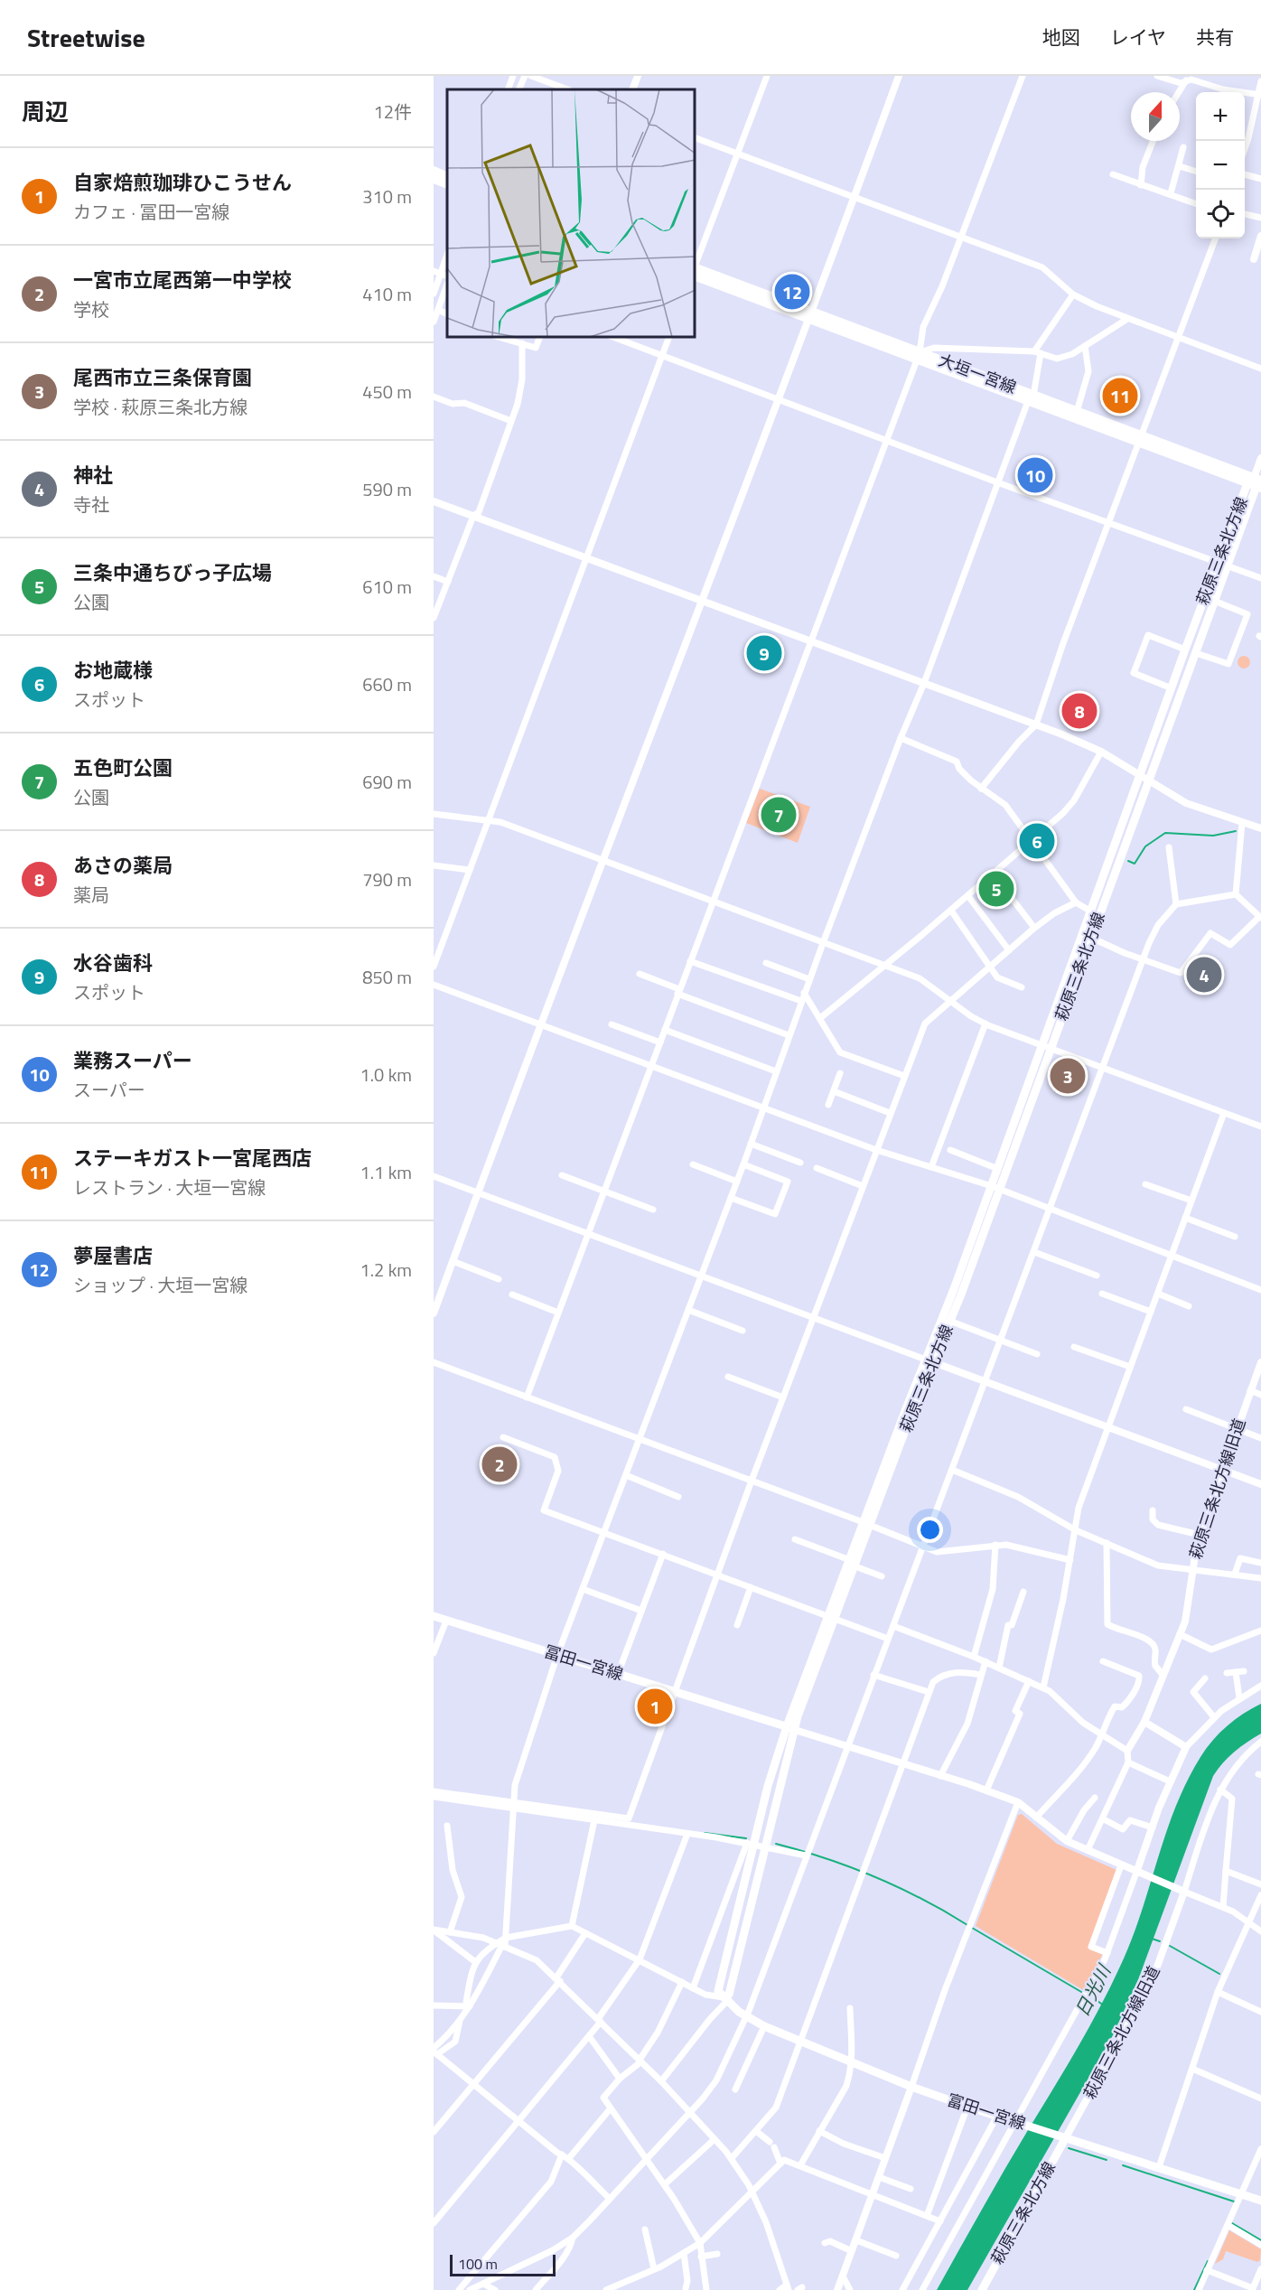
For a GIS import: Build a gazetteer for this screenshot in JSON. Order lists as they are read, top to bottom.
{
  "streets": {
    "main road": [
      "大垣一宮線",
      "萩原三条北方線",
      "冨田一宮線",
      "富田一宮線"
    ],
    "street": ["萩原三条北方線旧道"]
  },
  "crossings": [
    ["大垣一宮線", "萩原三条北方線"],
    ["萩原三条北方線", "萩原三条北方線旧道"],
    ["萩原三条北方線", "冨田一宮線"],
    ["萩原三条北方線", "富田一宮線"],
    ["萩原三条北方線旧道", "富田一宮線"]
  ],
  "water": ["日光川"],
  "scale_bar": "100 m",
  "north": "top",
  "page": {
    "header": "Streetwise",
    "nav": ["地図", "レイヤ", "共有"],
    "heading": ["周辺", "12件"],
    "map_buttons": ["+", "−"],
    "list": [
      {
        "mark": "1",
        "name": "自家焙煎珈琲ひこうせん",
        "note": "カフェ · 冨田一宮線",
        "value": "310 m"
      },
      {
        "mark": "2",
        "name": "一宮市立尾西第一中学校",
        "note": "学校",
        "value": "410 m"
      },
      {
        "mark": "3",
        "name": "尾西市立三条保育園",
        "note": "学校 · 萩原三条北方線",
        "value": "450 m"
      },
      {
        "mark": "4",
        "name": "神社",
        "note": "寺社",
        "value": "590 m"
      },
      {
        "mark": "5",
        "name": "三条中通ちびっ子広場",
        "note": "公園",
        "value": "610 m"
      },
      {
        "mark": "6",
        "name": "お地蔵様",
        "note": "スポット",
        "value": "660 m"
      },
      {
        "mark": "7",
        "name": "五色町公園",
        "note": "公園",
        "value": "690 m"
      },
      {
        "mark": "8",
        "name": "あさの薬局",
        "note": "薬局",
        "value": "790 m"
      },
      {
        "mark": "9",
        "name": "水谷歯科",
        "note": "スポット",
        "value": "850 m"
      },
      {
        "mark": "10",
        "name": "業務スーパー",
        "note": "スーパー",
        "value": "1.0 km"
      },
      {
        "mark": "11",
        "name": "ステーキガスト一宮尾西店",
        "note": "レストラン · 大垣一宮線",
        "value": "1.1 km"
      },
      {
        "mark": "12",
        "name": "夢屋書店",
        "note": "ショップ · 大垣一宮線",
        "value": "1.2 km"
      }
    ],
    "pins": [
      "12",
      "11",
      "10",
      "9",
      "8",
      "7",
      "6",
      "5",
      "4",
      "3",
      "2",
      "1"
    ],
    "scale": "100 m"
  }
}
